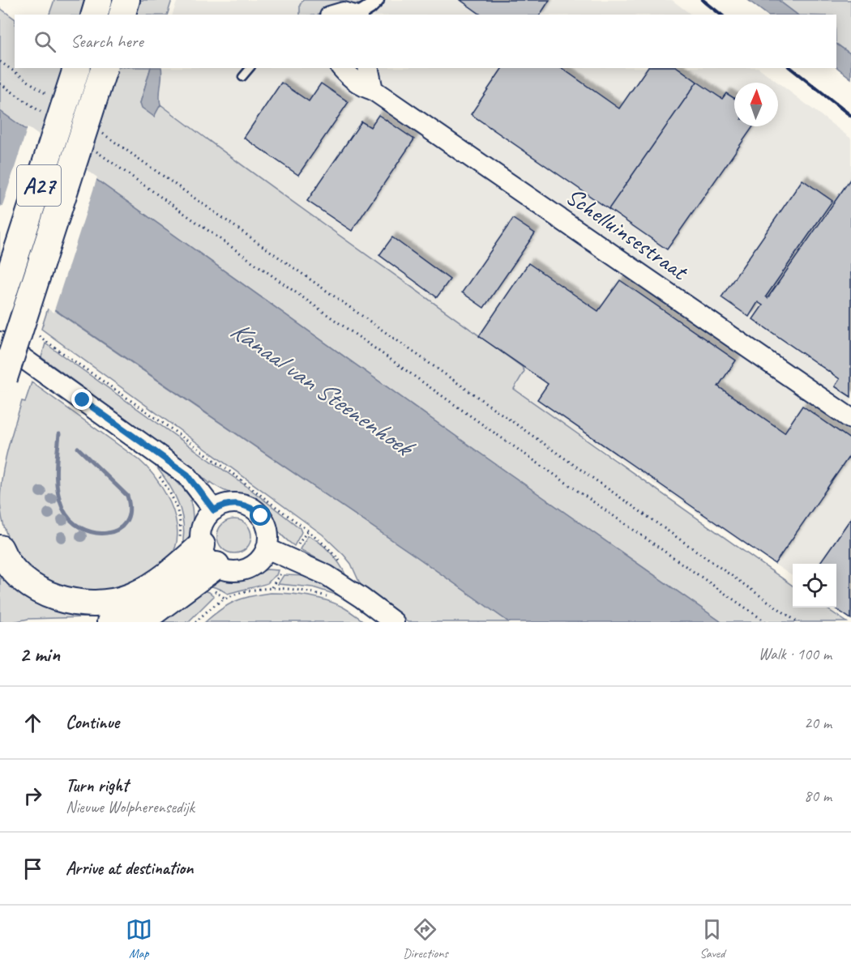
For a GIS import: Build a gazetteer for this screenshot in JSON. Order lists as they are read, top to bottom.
{
  "streets": {
    "highway": ["A27"],
    "street": ["Schelluinsestraat"]
  },
  "water": ["Kanaal van Steenenhoek"],
  "north": "top",
  "page": {
    "search": "Search here",
    "heading": ["2 min", "Walk · 100 m"],
    "list": [
      ["Continue", "20 m"],
      ["Turn right", "Nieuwe Wolpherensedijk", "80 m"],
      "Arrive at destination"
    ],
    "nav": ["Map", "Directions", "Saved"]
  }
}
